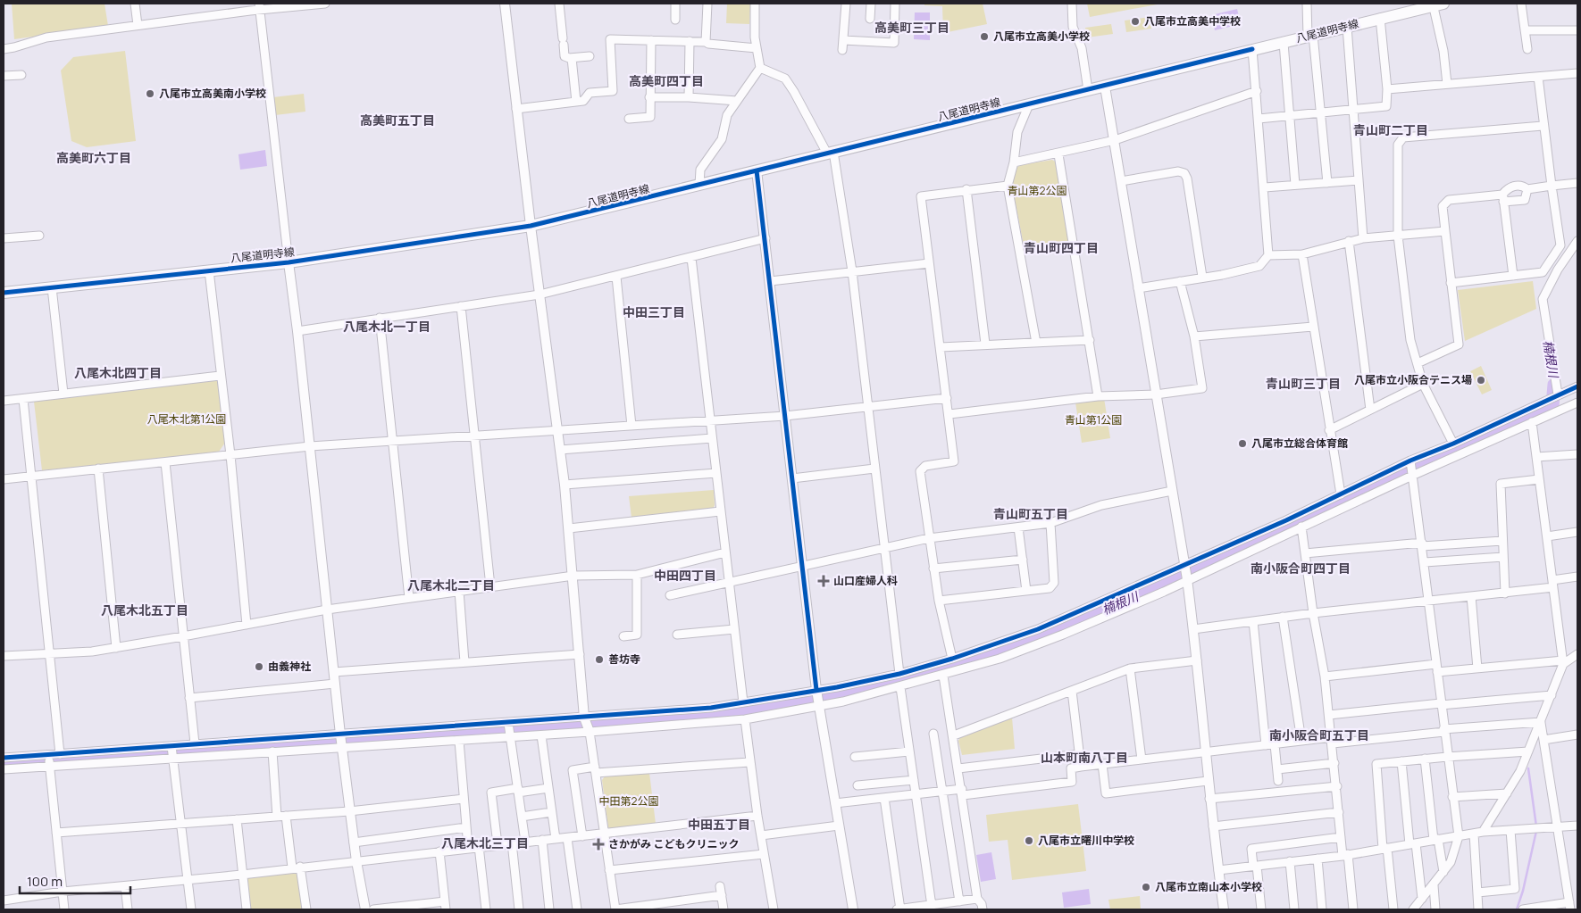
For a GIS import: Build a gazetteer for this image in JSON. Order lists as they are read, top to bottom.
{
  "streets": {
    "main road": ["八尾道明寺線"]
  },
  "districts": [
    "高美町三丁目",
    "高美町四丁目",
    "高美町五丁目",
    "青山町二丁目",
    "高美町六丁目",
    "青山町四丁目",
    "中田三丁目",
    "八尾木北一丁目",
    "八尾木北四丁目",
    "青山町三丁目",
    "青山町五丁目",
    "南小阪合町四丁目",
    "中田四丁目",
    "八尾木北二丁目",
    "八尾木北五丁目",
    "南小阪合町五丁目",
    "山本町南八丁目",
    "中田五丁目",
    "八尾木北三丁目"
  ],
  "water": ["楠根川"],
  "parks": [
    "青山第2公園",
    "八尾木北第1公園",
    "青山第1公園",
    "中田第2公園"
  ],
  "places": {
    "other": [
      "八尾市立高美中学校",
      "八尾市立高美小学校",
      "八尾市立高美南小学校",
      "八尾市立小阪合テニス場",
      "八尾市立総合体育館",
      "善坊寺",
      "由義神社",
      "八尾市立曙川中学校",
      "八尾市立南山本小学校"
    ],
    "health": ["山口産婦人科", "さかがみ こどもクリニック"]
  },
  "scale_bar": "100 m"
}
